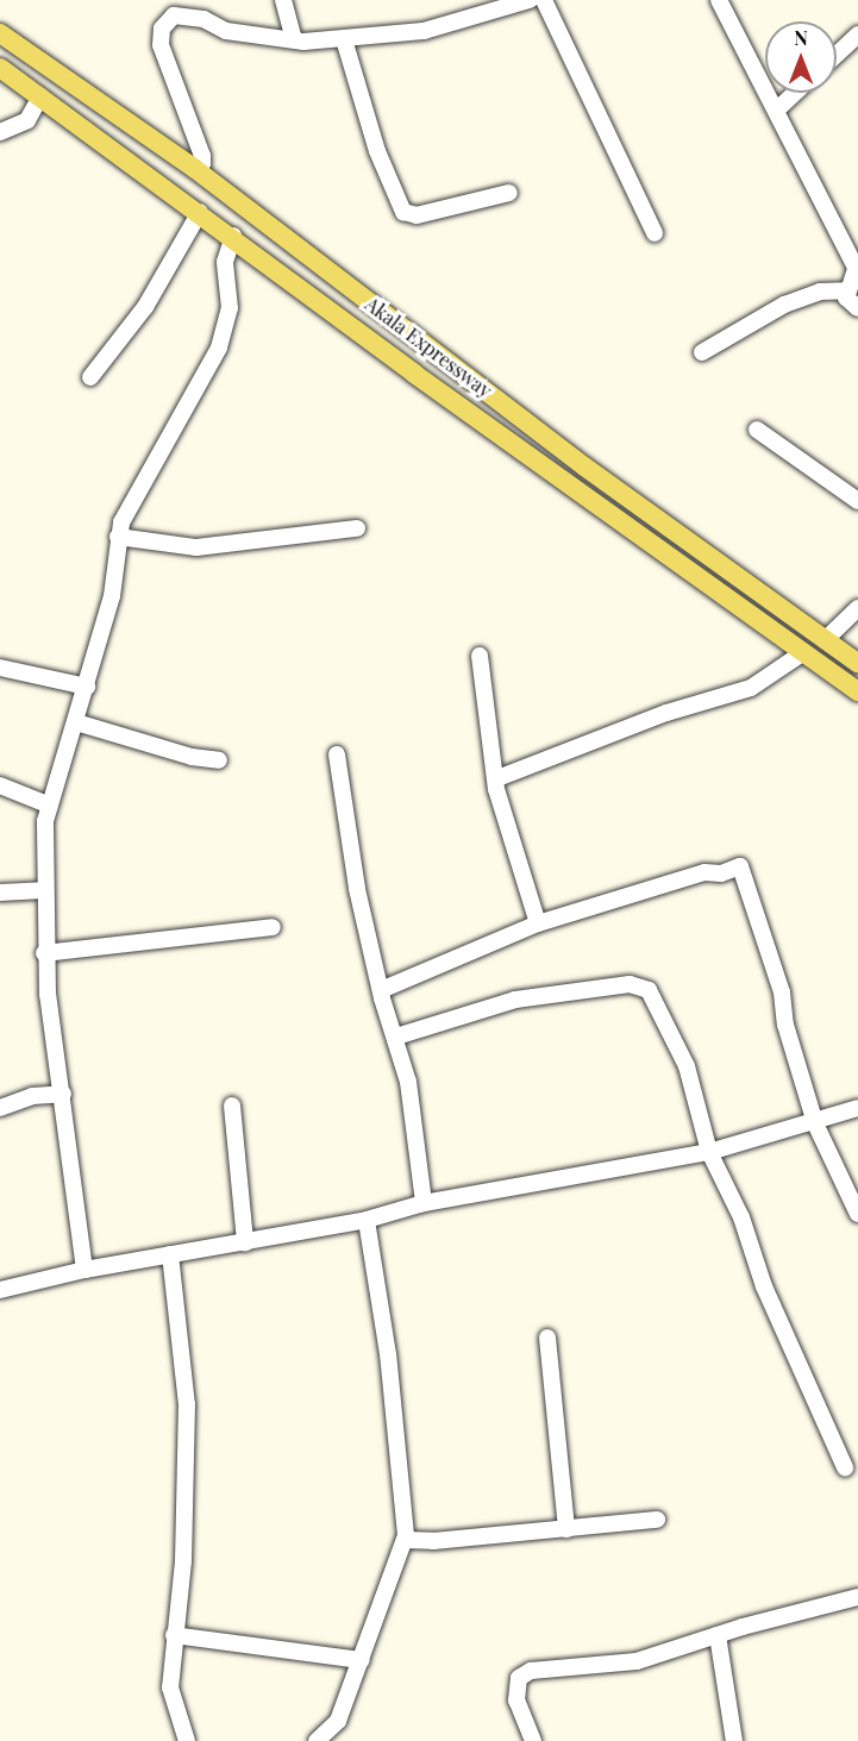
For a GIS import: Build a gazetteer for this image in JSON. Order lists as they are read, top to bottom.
{
  "streets": {
    "main road": ["Akala Expressway"]
  },
  "north": "top"
}
